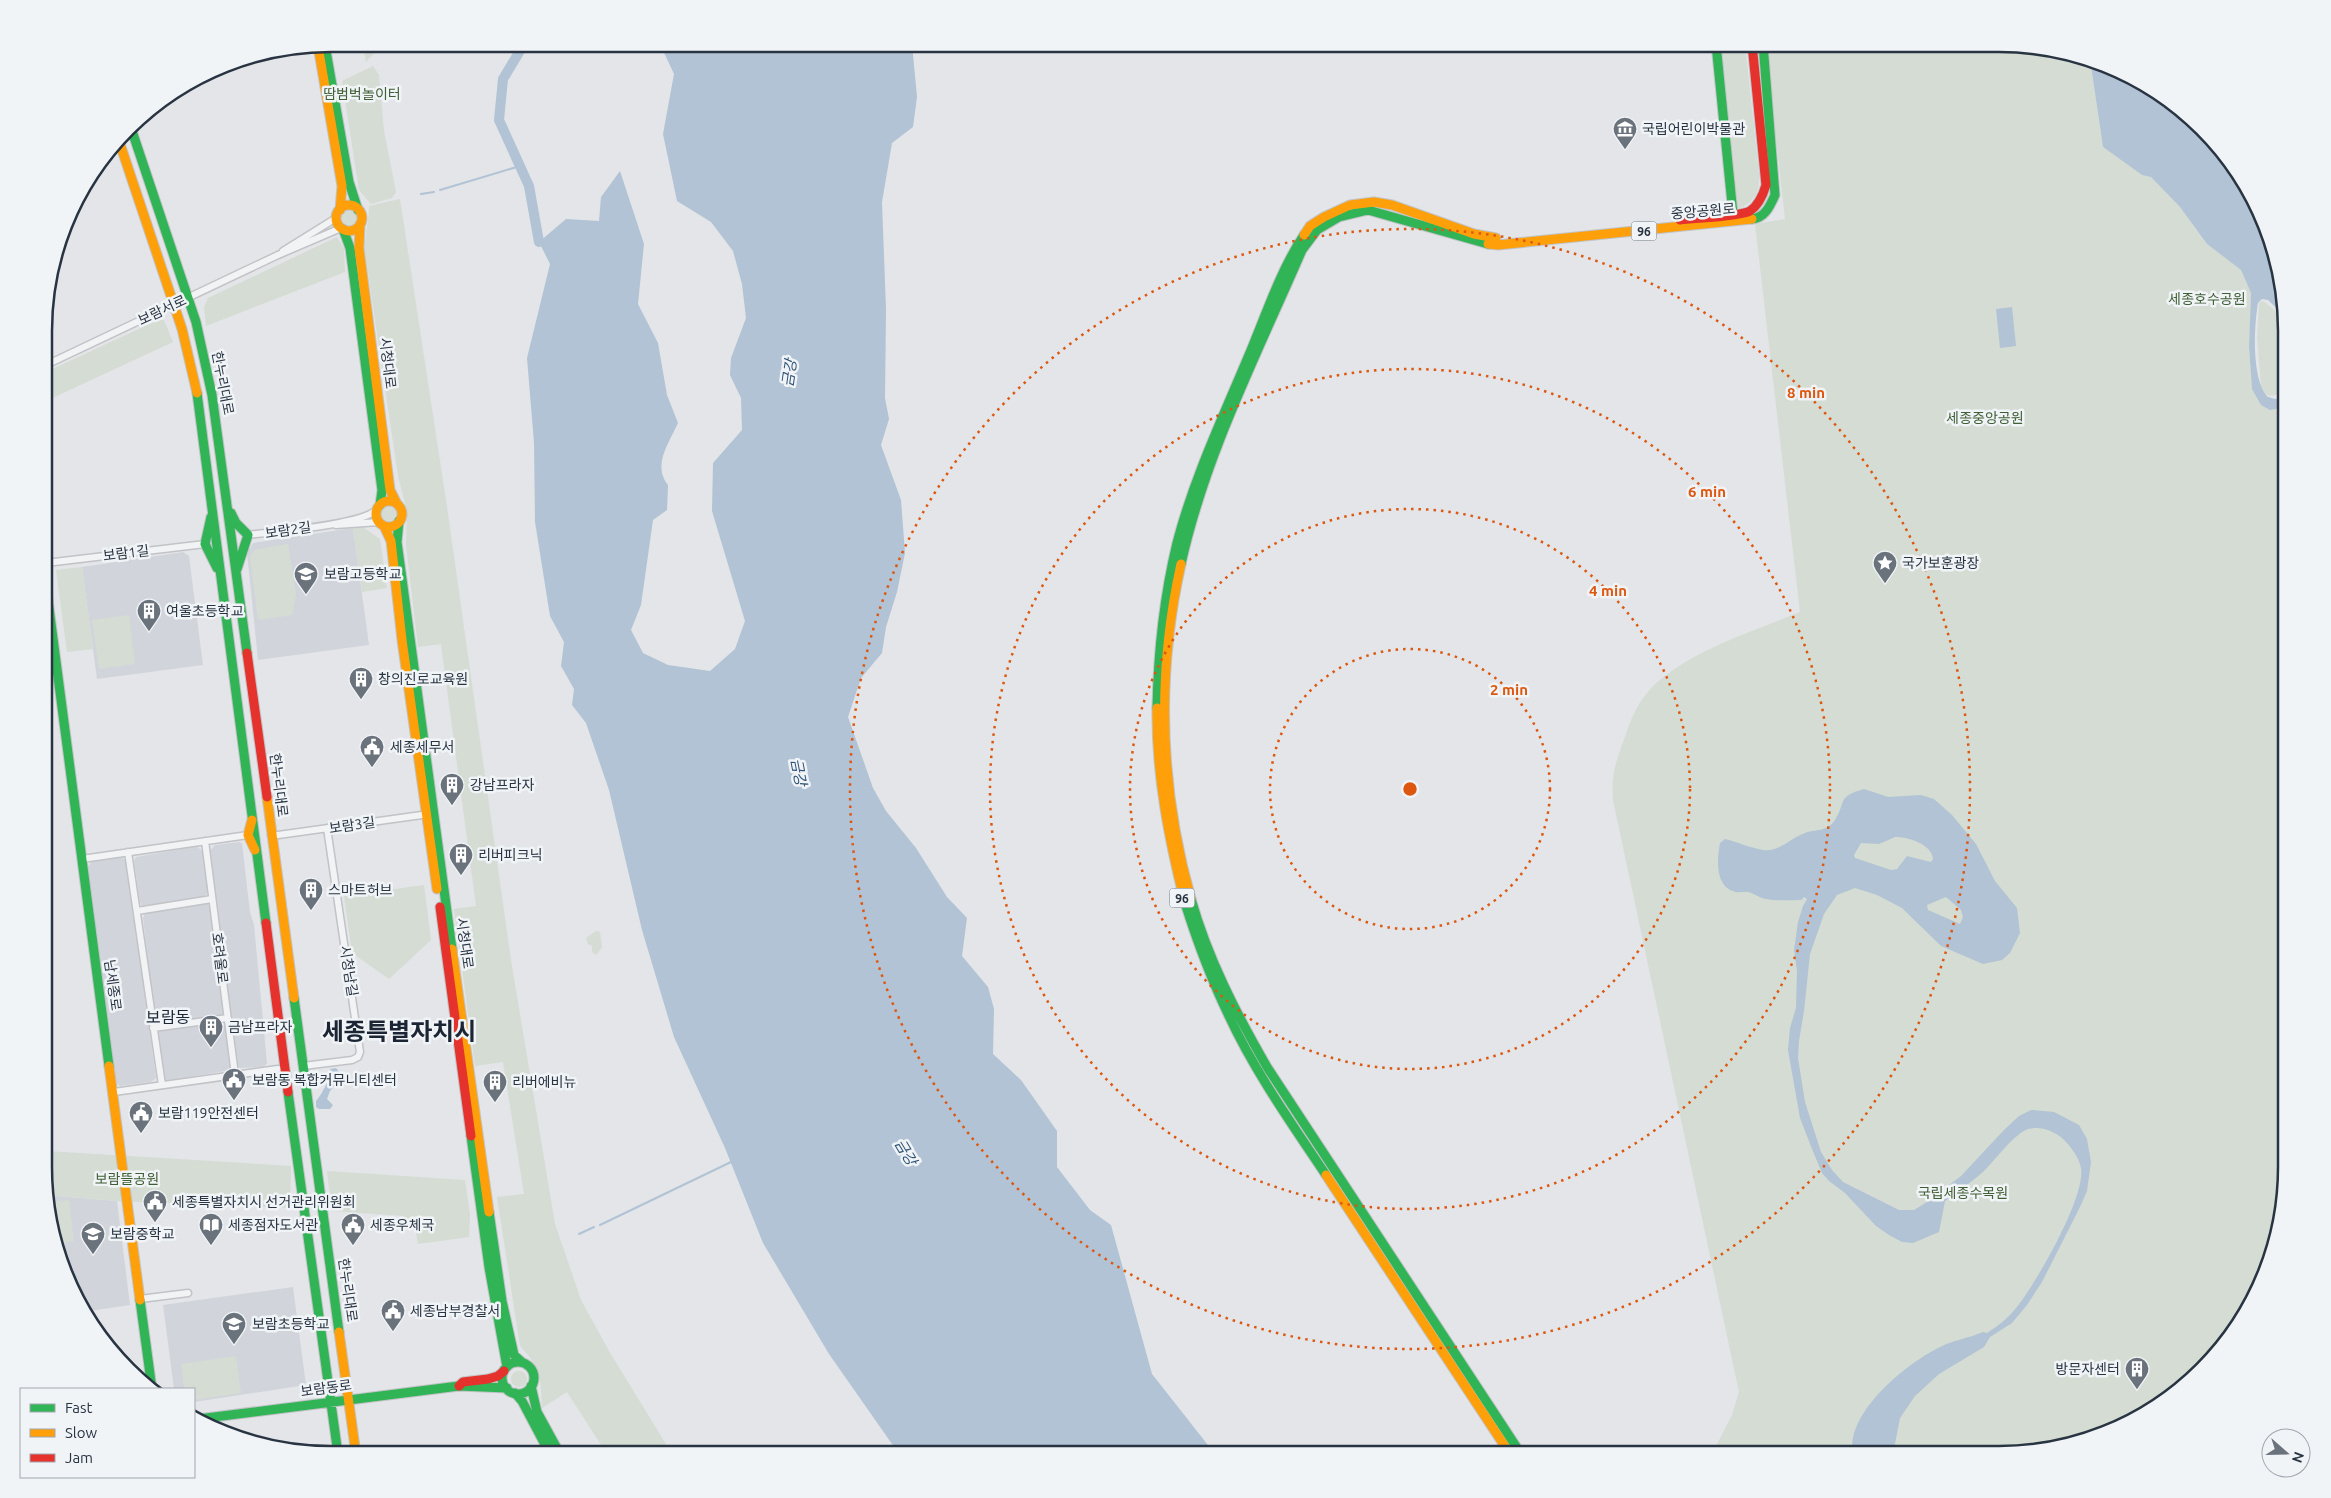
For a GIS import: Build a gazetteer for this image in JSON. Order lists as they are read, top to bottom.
{
  "streets": {
    "street": [
      "중앙공원로",
      "96",
      "보람서로",
      "시청대로",
      "한누리대로",
      "보람2길",
      "보람1길",
      "보람3길",
      "호려울로",
      "시청남길",
      "남세종로",
      "보람동로"
    ]
  },
  "crossings": [
    ["중앙공원로", "96"],
    ["보람서로", "한누리대로"],
    ["시청대로", "보람2길"],
    ["시청대로", "보람3길"],
    ["한누리대로", "보람3길"],
    ["한누리대로", "시청남길"],
    ["한누리대로", "보람동로"],
    ["보람3길", "시청남길"]
  ],
  "districts": ["보람동", "세종특별자치시"],
  "water": ["금강"],
  "parks": [
    "땀범벅놀이터",
    "세종호수공원",
    "세종중앙공원",
    "보람뜰공원",
    "국립세종수목원"
  ],
  "places": {
    "museum": ["국립어린이박물관"],
    "place": ["국가보훈광장"],
    "school or university": ["보람고등학교", "보람중학교", "보람초등학교"],
    "building": [
      "여울초등학교",
      "창의진로교육원",
      "강남프라자",
      "리버피크닉",
      "스마트허브",
      "금남프라자",
      "리버에비뉴",
      "방문자센터"
    ],
    "public building": [
      "세종세무서",
      "보람동 복합커뮤니티센터",
      "보람119안전센터",
      "세종특별자치시 선거관리위원회",
      "세종우체국",
      "세종남부경찰서"
    ],
    "library": ["세종점자도서관"]
  },
  "legend": ["Fast", "Slow", "Jam"],
  "north": "right",
  "rings": [
    "8 min",
    "6 min",
    "4 min",
    "2 min"
  ]
}
